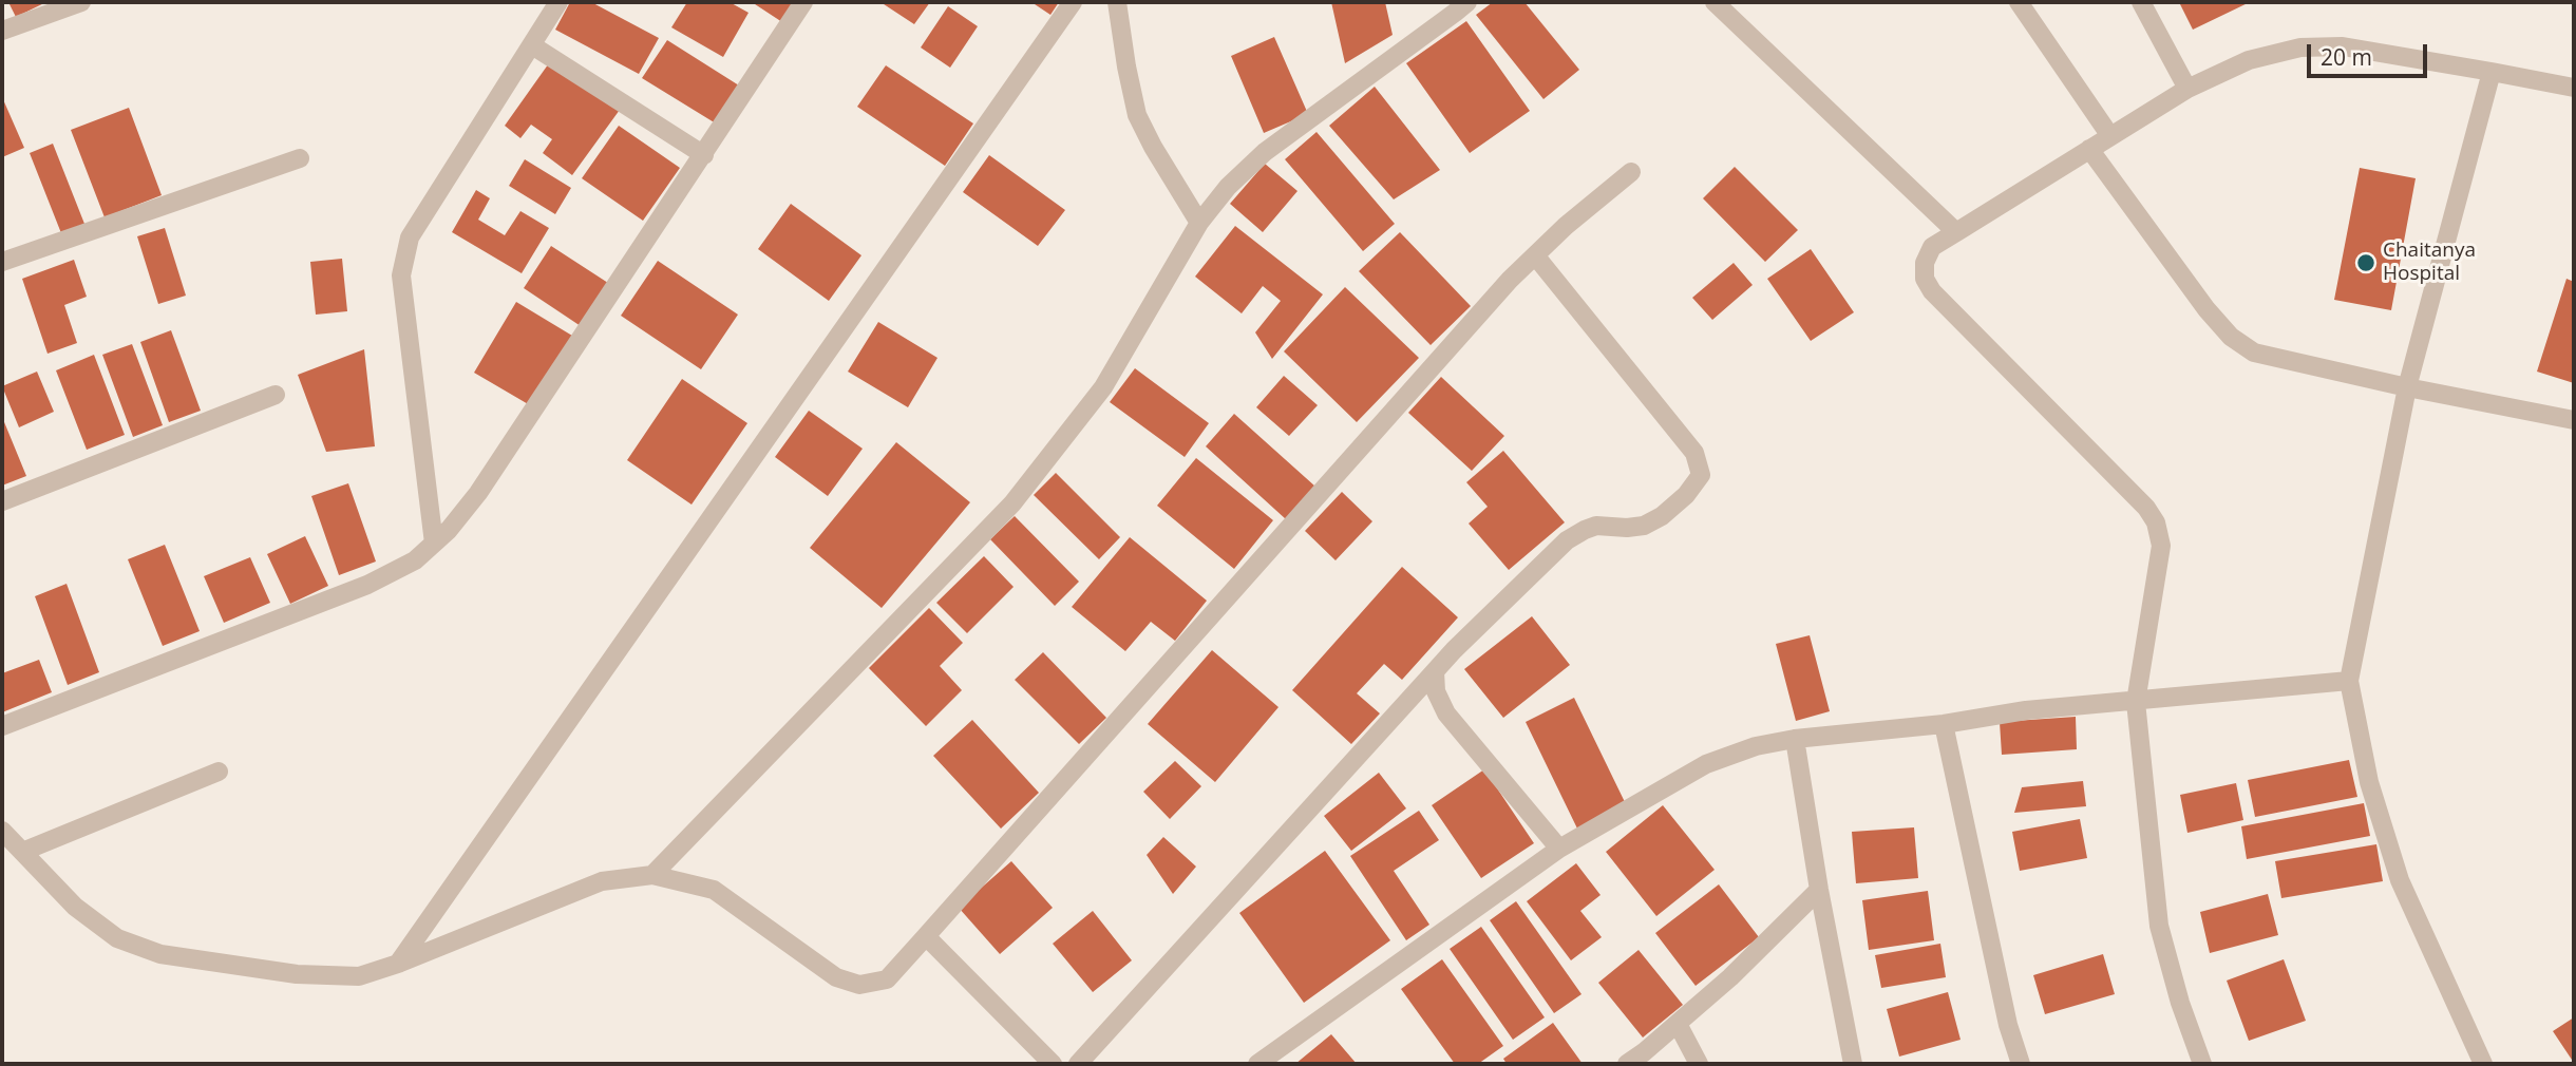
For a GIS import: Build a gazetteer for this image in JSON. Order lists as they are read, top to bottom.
{
  "places": ["Chaitanya Hospital"],
  "scale_bar": "20 m"
}
